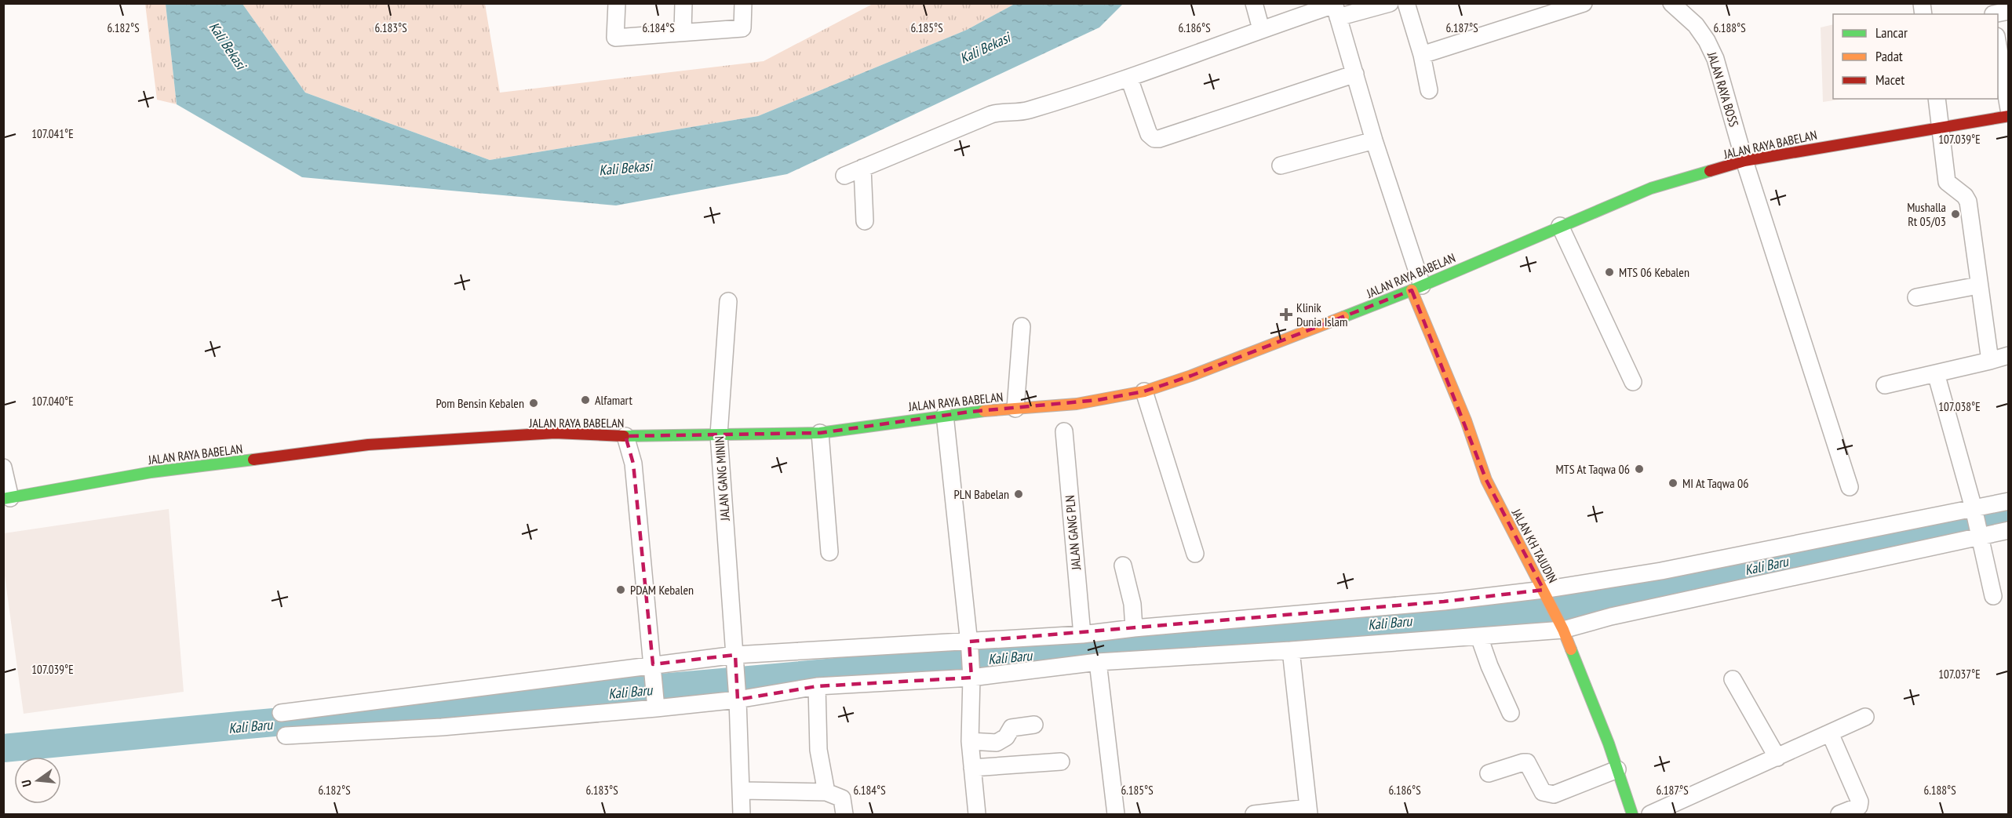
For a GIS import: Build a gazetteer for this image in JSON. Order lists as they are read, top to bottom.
{
  "streets": {
    "main road": ["JALAN RAYA BABELAN", "JALAN KH TAJUDIN"],
    "street": ["JALAN RAYA BOSS", "JALAN GANG MININ", "JALAN GANG PLN"]
  },
  "crossings": [
    ["JALAN RAYA BOSS", "JALAN RAYA BABELAN"],
    ["JALAN RAYA BABELAN", "JALAN GANG MININ"],
    ["JALAN RAYA BABELAN", "JALAN KH TAJUDIN"]
  ],
  "water": ["Kali Bekasi", "Kali Baru"],
  "places": {
    "other": [
      "Mushalla Rt 05/03",
      "MTS 06 Kebalen",
      "Alfamart",
      "Pom Bensin Kebalen",
      "MTS At Taqwa 06",
      "MI At Taqwa 06",
      "PLN Babelan",
      "PDAM Kebalen"
    ],
    "health": ["Klinik Dunia Islam"]
  },
  "legend": ["Lancar", "Padat", "Macet"],
  "north": "left",
  "coordinates": [
    "6.182°S",
    "6.183°S",
    "6.184°S",
    "6.185°S",
    "6.186°S",
    "6.187°S",
    "6.188°S",
    "107.041°E",
    "107.039°E",
    "107.040°E",
    "107.038°E",
    "107.037°E"
  ]
}
